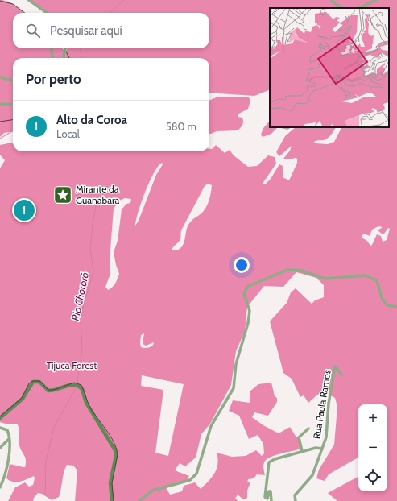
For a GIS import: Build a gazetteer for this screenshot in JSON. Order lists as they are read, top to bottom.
{
  "streets": {
    "street": ["Rua Paula Ramos"]
  },
  "water": ["Rio Chororó"],
  "parks": ["Tijuca Forest"],
  "places": {
    "place": ["Mirante da Guanabara"]
  },
  "page": {
    "search": "Pesquisar aqui",
    "heading": "Por perto",
    "list": [
      {
        "mark": "1",
        "name": "Alto da Coroa",
        "note": "Local",
        "value": "580 m"
      }
    ],
    "pins": "1",
    "map_buttons": ["+", "−"]
  }
}
